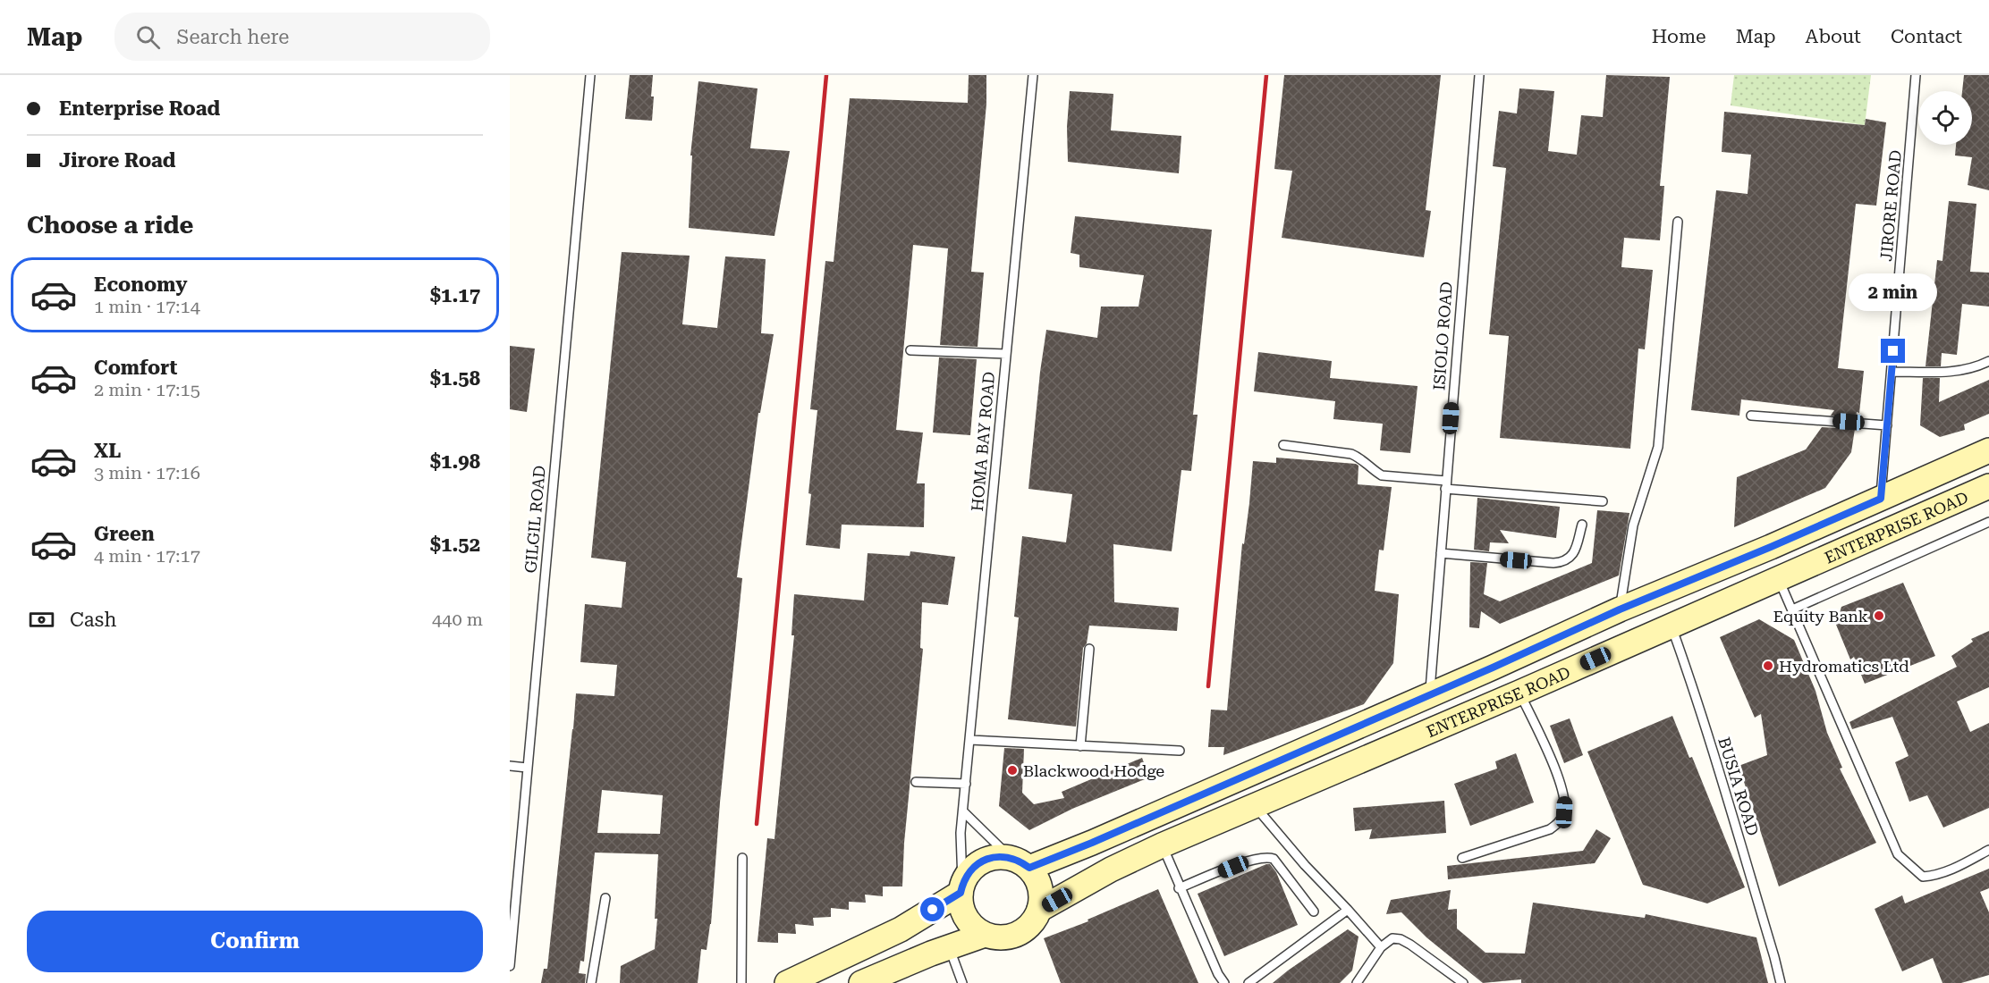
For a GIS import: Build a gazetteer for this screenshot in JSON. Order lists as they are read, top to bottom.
{
  "streets": {
    "main road": ["ENTERPRISE ROAD"],
    "lane": [
      "JIRORE ROAD",
      "ISIOLO ROAD",
      "HOMA BAY ROAD",
      "GILGIL ROAD",
      "BUSIA ROAD"
    ]
  },
  "crossings": [
    ["JIRORE ROAD", "ENTERPRISE ROAD"],
    ["ISIOLO ROAD", "ENTERPRISE ROAD"],
    ["HOMA BAY ROAD", "ENTERPRISE ROAD"],
    ["ENTERPRISE ROAD", "BUSIA ROAD"]
  ],
  "places": ["Equity Bank", "Hydromatics Ltd", "Blackwood Hodge"],
  "page": {
    "header": "Map",
    "search": "Search here",
    "nav": [
      "Home",
      "Map",
      "About",
      "Contact"
    ],
    "banner": ["Enterprise Road", "Jirore Road"],
    "heading": "Choose a ride",
    "list": [
      {
        "name": "Economy",
        "note": "1 min · 17:14",
        "value": "$1.17"
      },
      {
        "name": "Comfort",
        "note": "2 min · 17:15",
        "value": "$1.58"
      },
      {
        "name": "XL",
        "note": "3 min · 17:16",
        "value": "$1.98"
      },
      {
        "name": "Green",
        "note": "4 min · 17:17",
        "value": "$1.52"
      }
    ],
    "bubble": "2 min",
    "pay": ["Cash", "440 m"],
    "buttons": "Confirm"
  }
}
